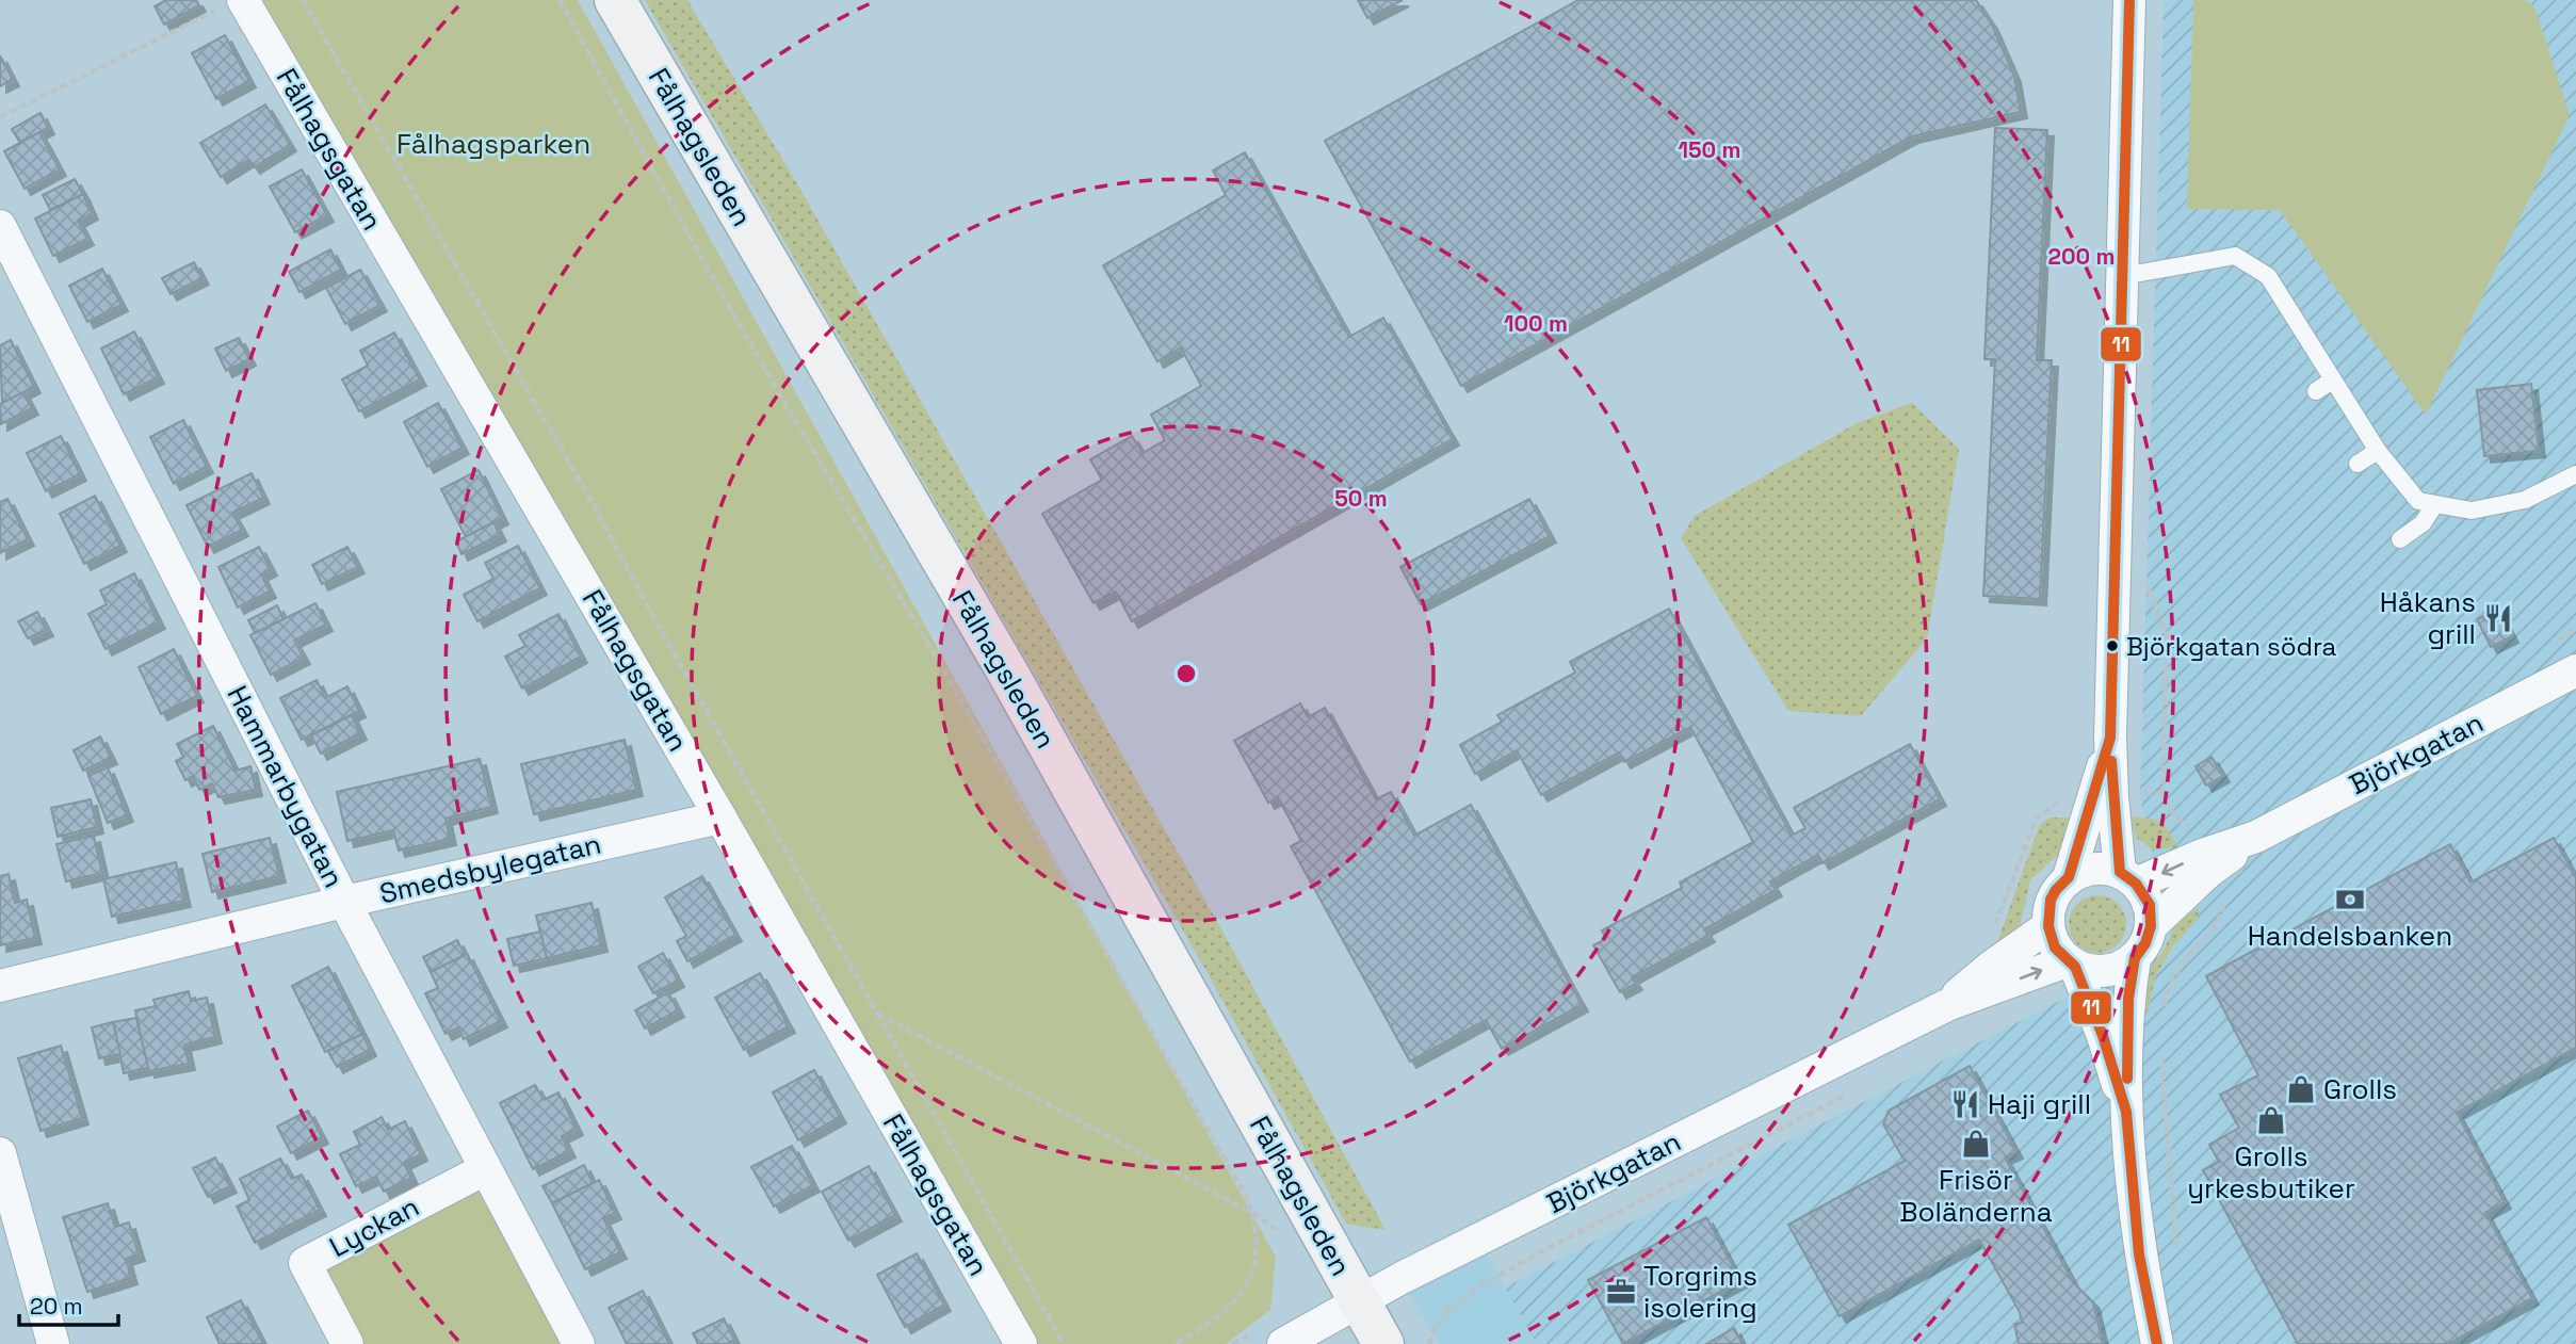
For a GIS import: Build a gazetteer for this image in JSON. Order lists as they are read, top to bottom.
{
  "streets": {
    "main road": ["Fålhagsleden"],
    "street": [
      "Fålhagsgatan",
      "Björkgatan",
      "Hammarbygatan",
      "Smedsbylegatan",
      "Lyckan"
    ]
  },
  "crossings": [
    ["Fålhagsleden", "Björkgatan"],
    ["Fålhagsgatan", "Smedsbylegatan"],
    ["Hammarbygatan", "Smedsbylegatan"],
    ["Hammarbygatan", "Lyckan"]
  ],
  "parks": ["Fålhagsparken"],
  "places": {
    "restaurant": ["Håkans grill", "Haji grill"],
    "other": ["Björkgatan södra"],
    "bank": ["Handelsbanken"],
    "shop": ["Grolls", "Grolls yrkesbutiker", "Frisör Boländerna"],
    "office": ["Torgrims isolering"]
  },
  "lines": ["transit line 11"],
  "scale_bar": "20 m",
  "rings": [
    "150 m",
    "200 m",
    "100 m",
    "50 m"
  ]
}
